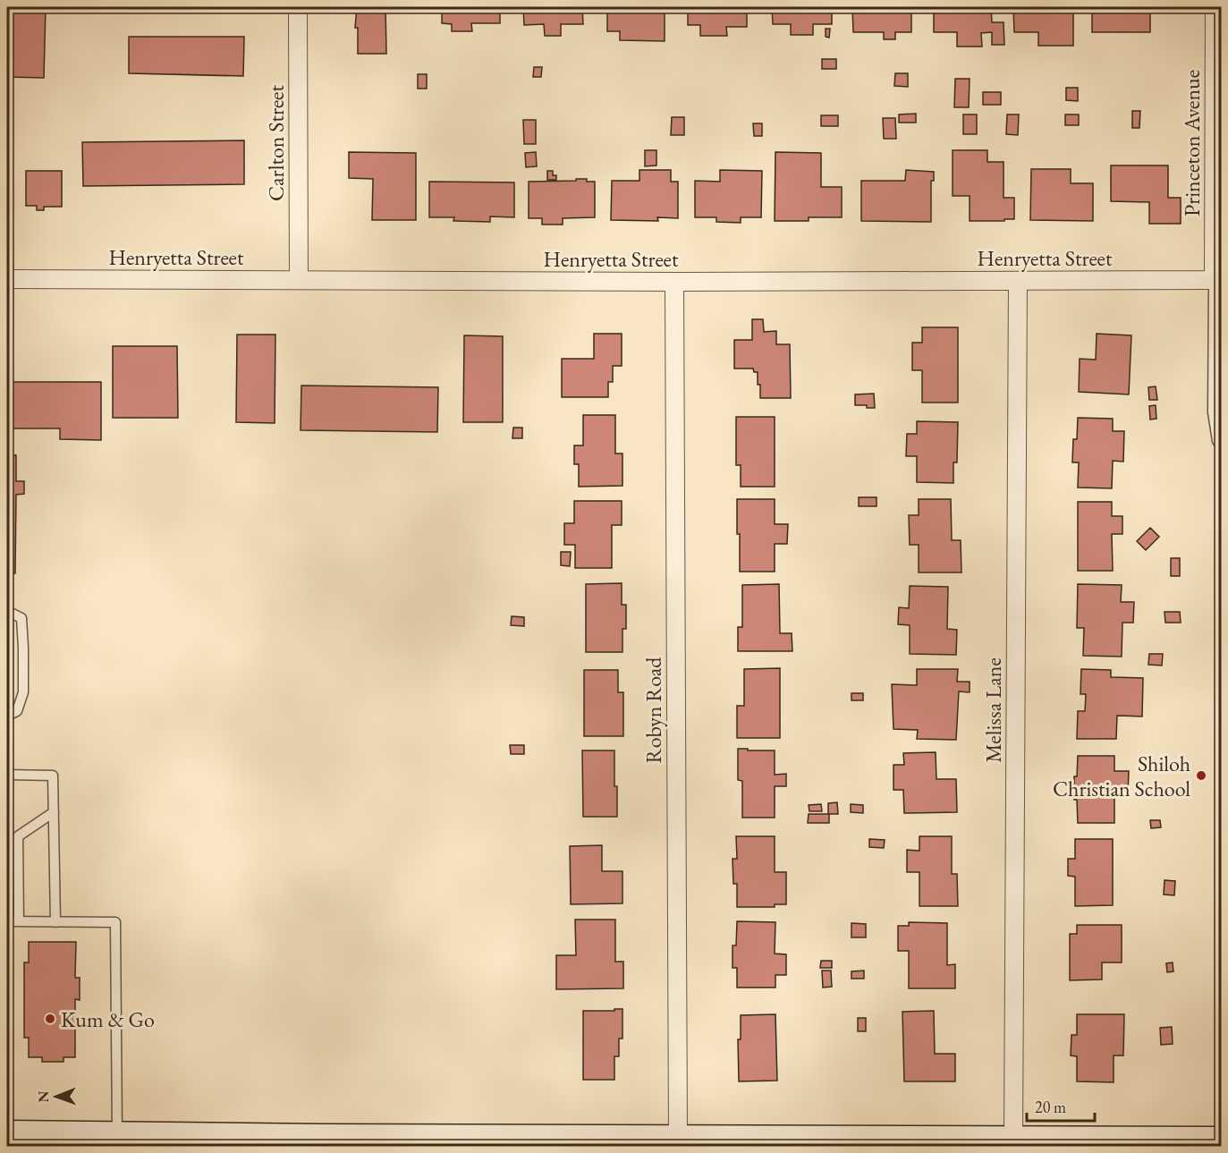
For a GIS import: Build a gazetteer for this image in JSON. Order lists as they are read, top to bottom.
{
  "streets": {
    "street": [
      "Carlton Street",
      "Princeton Avenue",
      "Henryetta Street",
      "Robyn Road",
      "Melissa Lane"
    ]
  },
  "crossings": [
    ["Carlton Street", "Henryetta Street"],
    ["Princeton Avenue", "Henryetta Street"],
    ["Henryetta Street", "Robyn Road"],
    ["Henryetta Street", "Melissa Lane"]
  ],
  "places": ["Shiloh Christian School", "Kum & Go"],
  "scale_bar": "20 m",
  "north": "left"
}
